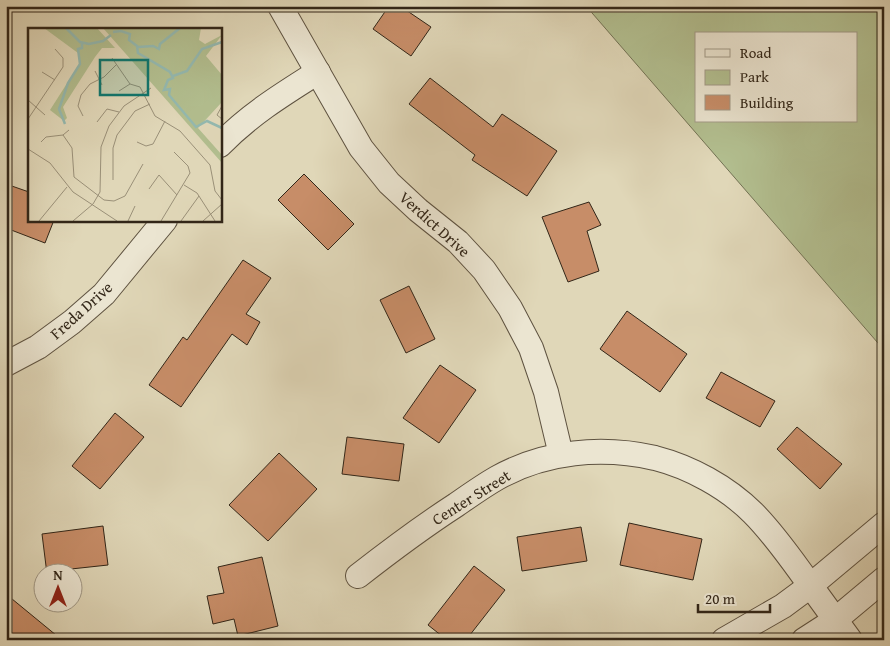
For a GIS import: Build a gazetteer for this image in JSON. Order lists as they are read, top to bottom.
{
  "streets": {
    "street": ["Verdict Drive", "Freda Drive", "Center Street"]
  },
  "crossings": [
    ["Verdict Drive", "Center Street"]
  ],
  "legend": ["Road", "Park", "Building"],
  "scale_bar": "20 m",
  "north": "top"
}
